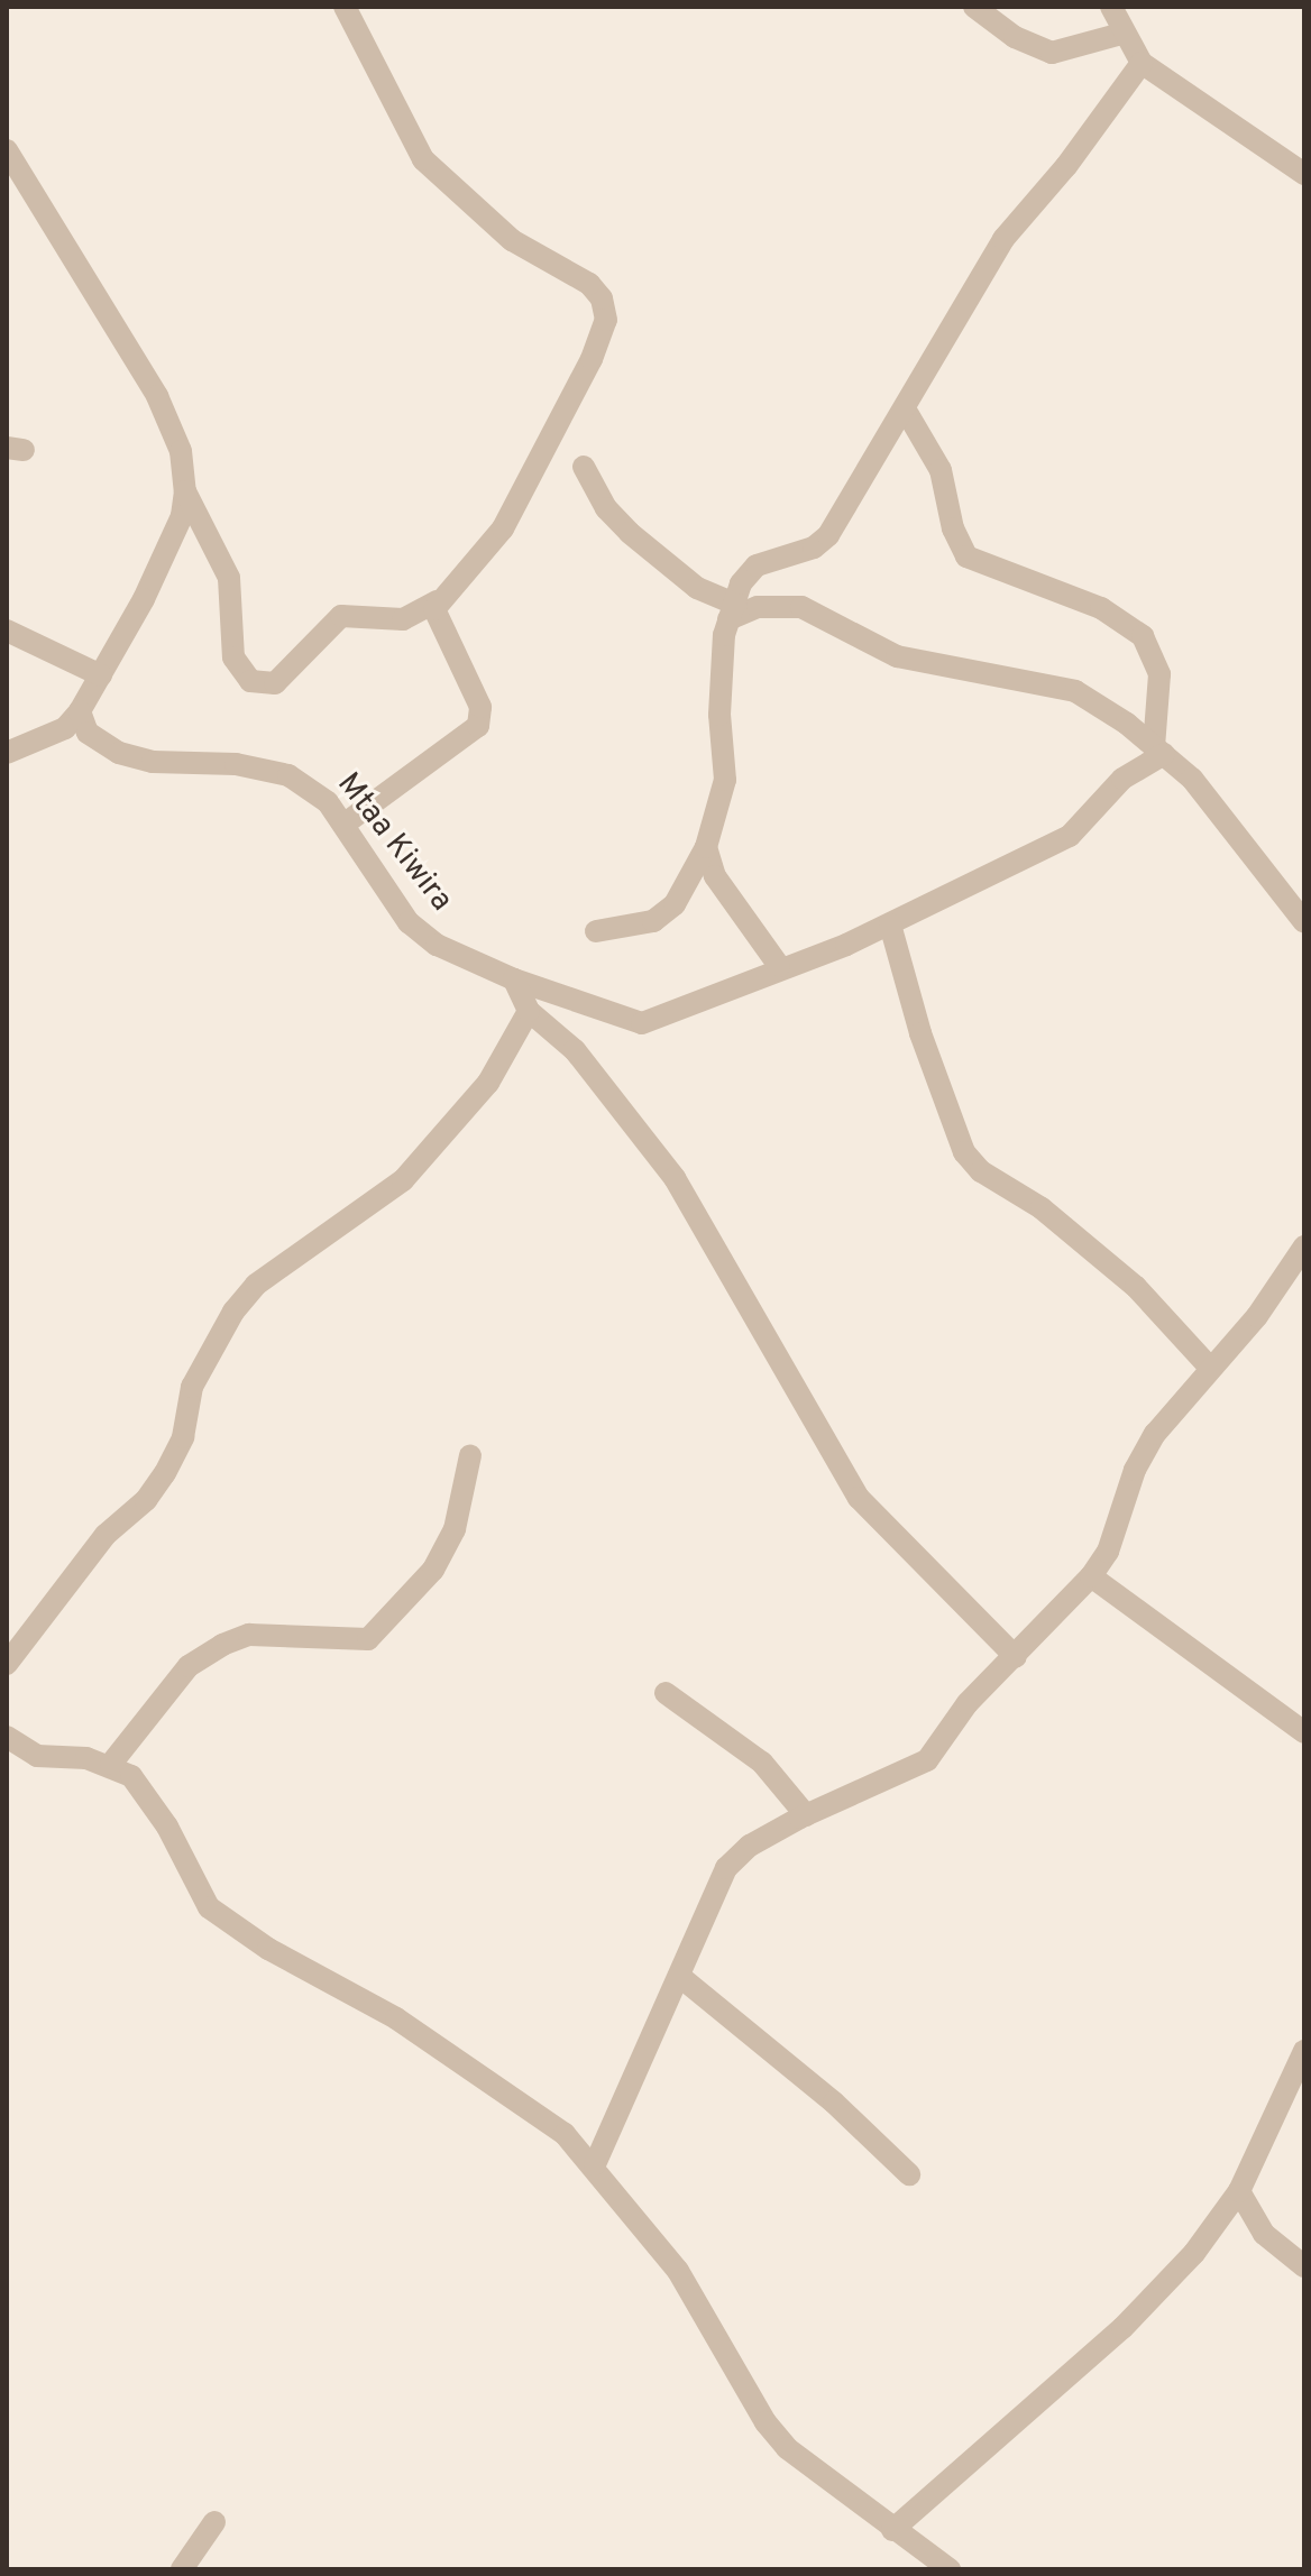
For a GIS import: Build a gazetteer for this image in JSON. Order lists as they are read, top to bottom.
{
  "streets": {
    "street": ["Mtaa Kiwira"]
  }
}
